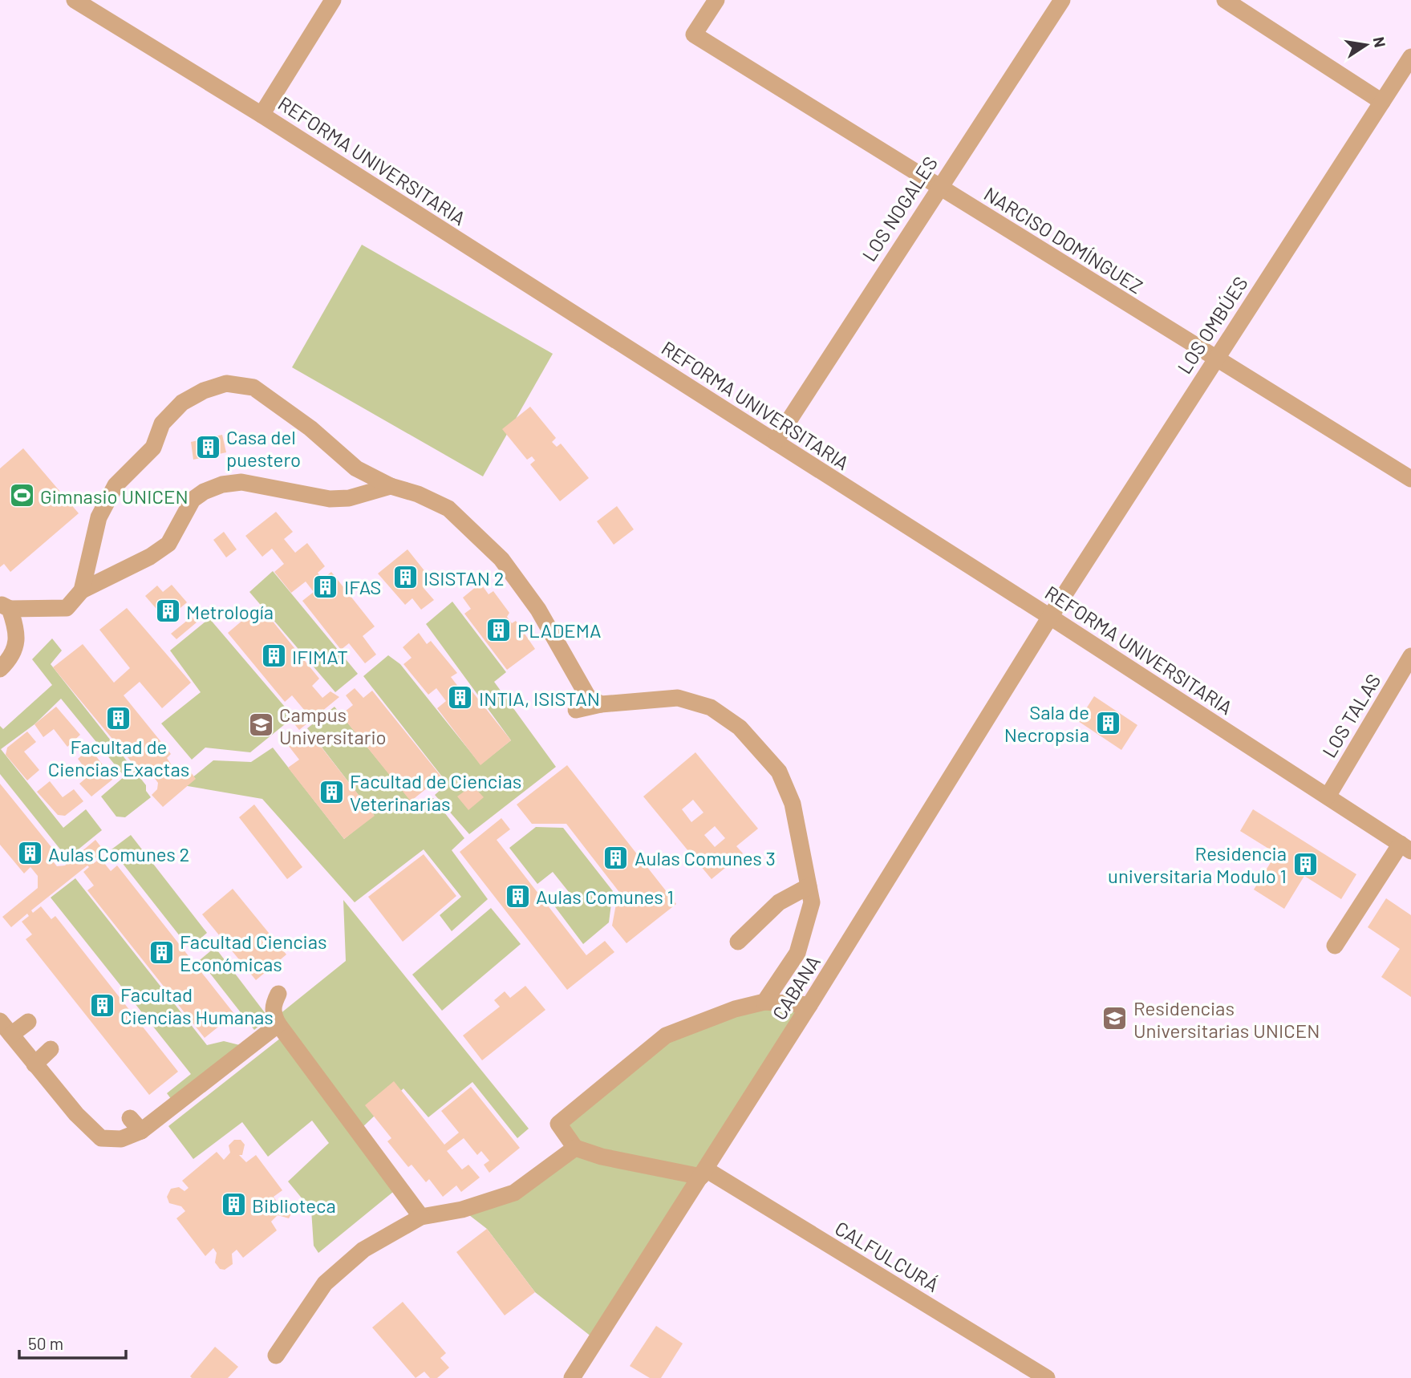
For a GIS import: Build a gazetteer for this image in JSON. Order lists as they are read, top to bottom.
{
  "streets": {
    "street": [
      "REFORMA UNIVERSITARIA",
      "LOS NOGALES",
      "NARCISO DOMÍNGUEZ",
      "LOS OMBÚES",
      "LOS TALAS",
      "CABANA",
      "CALFULCURÁ"
    ]
  },
  "crossings": [
    ["REFORMA UNIVERSITARIA", "LOS NOGALES"],
    ["REFORMA UNIVERSITARIA", "LOS OMBÚES"],
    ["REFORMA UNIVERSITARIA", "LOS TALAS"],
    ["REFORMA UNIVERSITARIA", "CABANA"],
    ["LOS NOGALES", "NARCISO DOMÍNGUEZ"],
    ["NARCISO DOMÍNGUEZ", "LOS OMBÚES"],
    ["LOS OMBÚES", "CABANA"],
    ["CABANA", "CALFULCURÁ"]
  ],
  "places": {
    "building": [
      "Casa del puestero",
      "ISISTAN 2",
      "IFAS",
      "Metrología",
      "PLADEMA",
      "IFIMAT",
      "INTIA, ISISTAN",
      "Facultad de Ciencias Exactas",
      "Sala de Necropsia",
      "Facultad de Ciencias Veterinarias",
      "Aulas Comunes 2",
      "Aulas Comunes 3",
      "Residencia universitaria Modulo 1",
      "Aulas Comunes 1",
      "Facultad Ciencias Económicas",
      "Facultad Ciencias Humanas",
      "Biblioteca"
    ],
    "sports": ["Gimnasio UNICEN"],
    "school or university": ["Campus Universitario", "Residencias Universitarias UNICEN"]
  },
  "scale_bar": "50 m",
  "north": "right"
}
